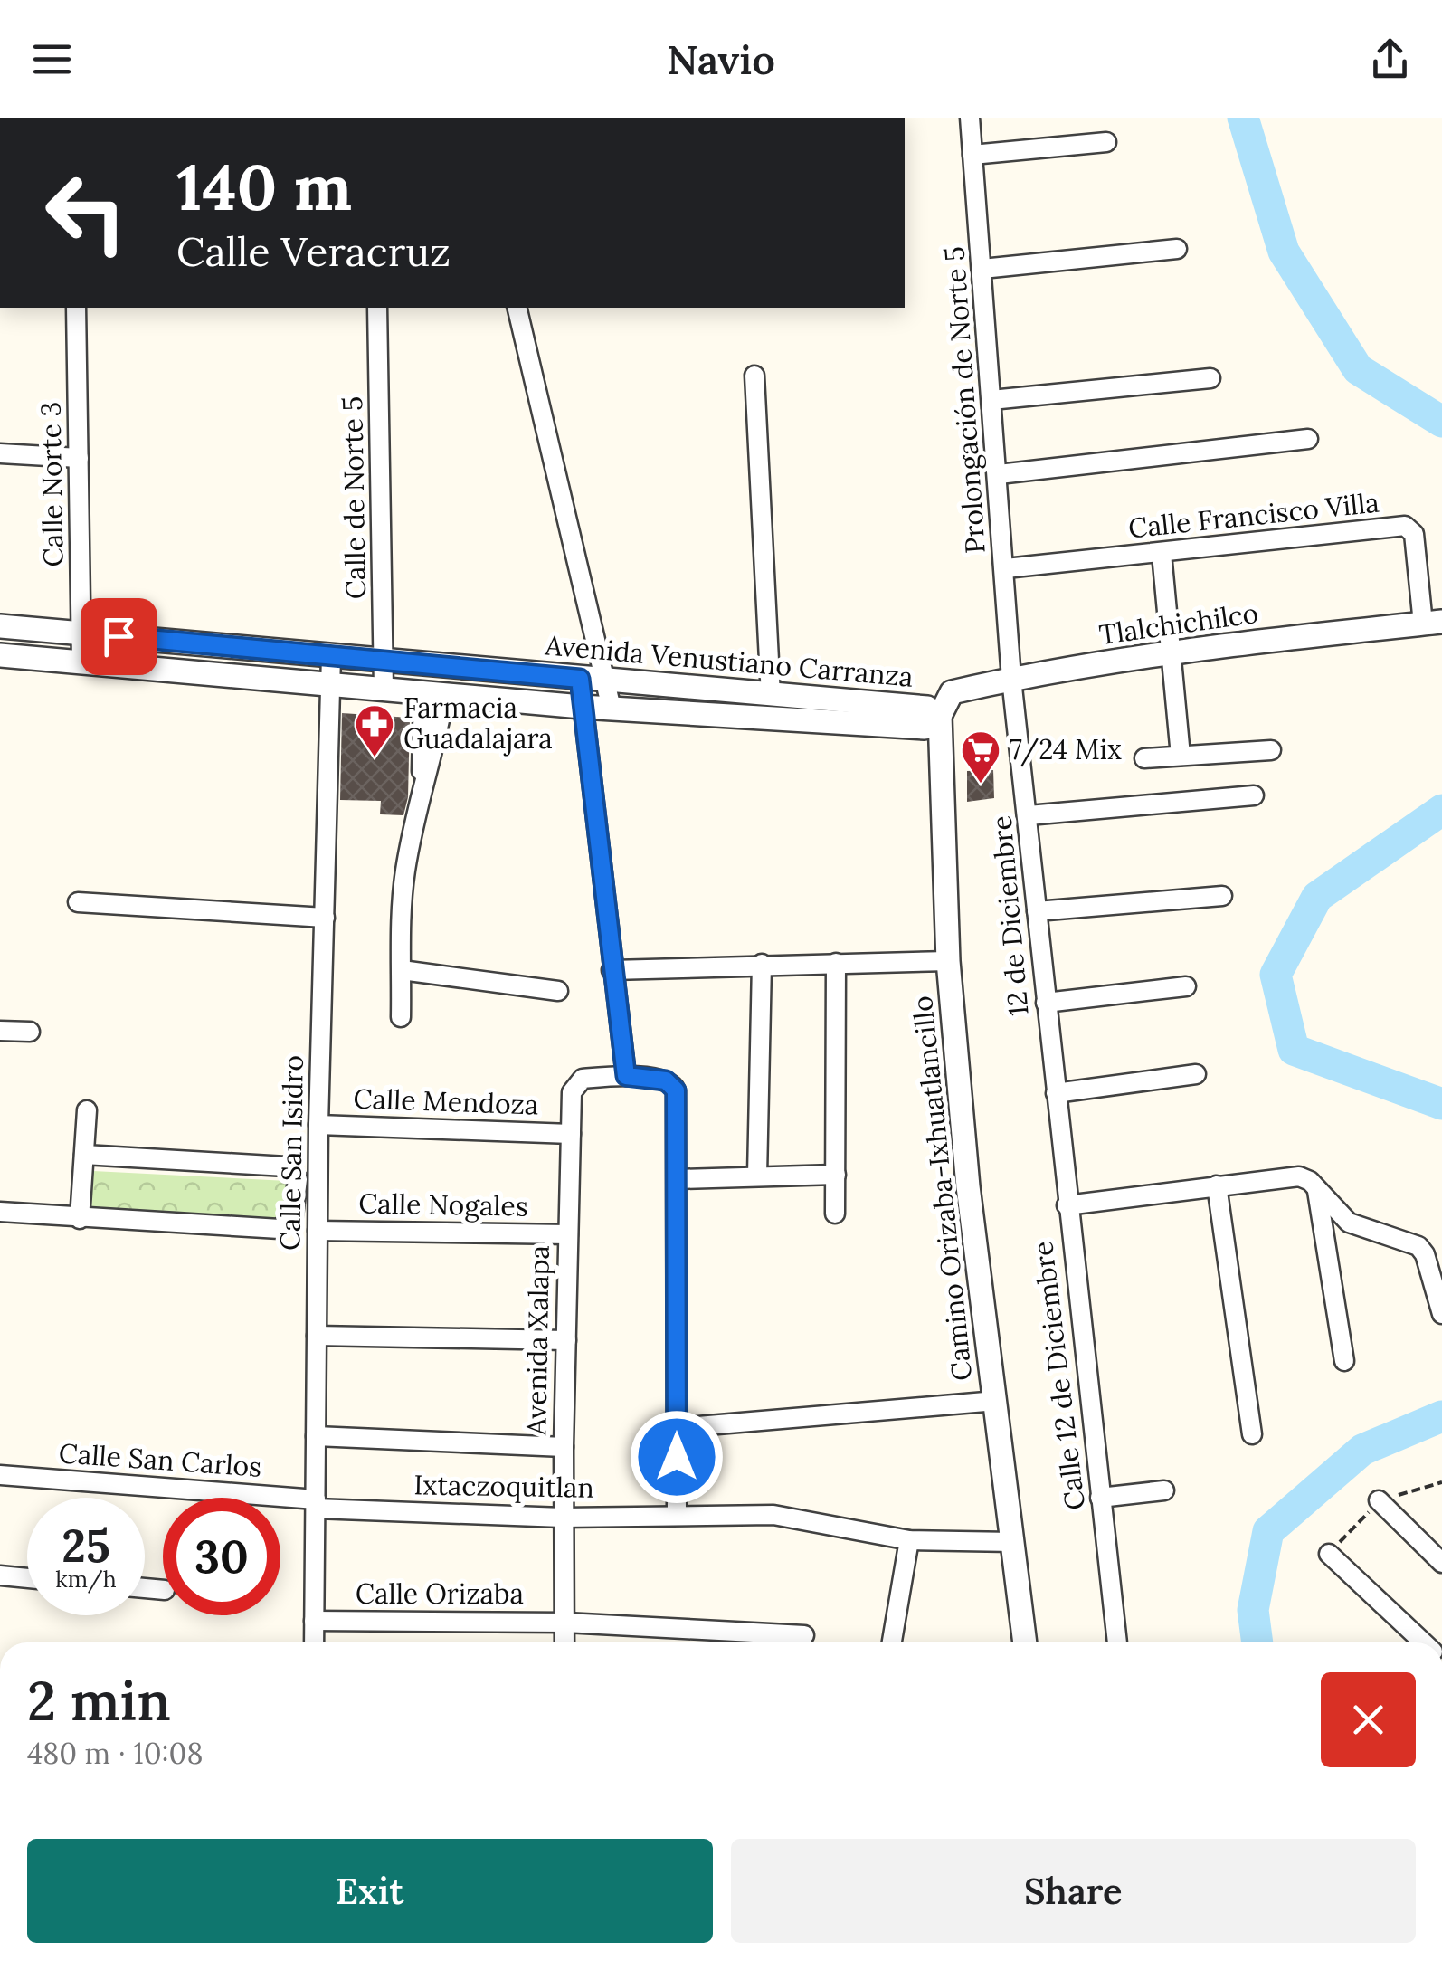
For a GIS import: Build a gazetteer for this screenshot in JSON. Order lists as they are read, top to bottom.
{
  "streets": {
    "street": [
      "Prolongación de Norte 5",
      "Calle Norte 3",
      "Calle de Norte 5",
      "Calle Francisco Villa",
      "Tlalchichilco",
      "Avenida Venustiano Carranza",
      "12 de Diciembre",
      "Calle Mendoza",
      "Calle San Isidro",
      "Camino Orizaba-Ixhuatlancillo",
      "Calle Nogales",
      "Avenida Xalapa",
      "Calle 12 de Diciembre",
      "Calle San Carlos",
      "Ixtaczoquitlan",
      "Calle Orizaba"
    ]
  },
  "crossings": [
    ["Prolongación de Norte 5", "Calle Francisco Villa"],
    ["Prolongación de Norte 5", "Tlalchichilco"],
    ["Prolongación de Norte 5", "12 de Diciembre"],
    ["Calle Norte 3", "Avenida Venustiano Carranza"],
    ["Calle de Norte 5", "Avenida Venustiano Carranza"],
    ["Calle Francisco Villa", "Tlalchichilco"],
    ["Tlalchichilco", "Avenida Venustiano Carranza"],
    ["Tlalchichilco", "12 de Diciembre"],
    ["Tlalchichilco", "Camino Orizaba-Ixhuatlancillo"],
    ["Avenida Venustiano Carranza", "Calle San Isidro"],
    ["Avenida Venustiano Carranza", "Camino Orizaba-Ixhuatlancillo"],
    ["12 de Diciembre", "Calle 12 de Diciembre"],
    ["Calle Mendoza", "Calle San Isidro"],
    ["Calle Mendoza", "Avenida Xalapa"],
    ["Calle San Isidro", "Calle Nogales"],
    ["Calle San Isidro", "Calle San Carlos"],
    ["Calle San Isidro", "Ixtaczoquitlan"],
    ["Calle San Isidro", "Calle Orizaba"],
    ["Camino Orizaba-Ixhuatlancillo", "Ixtaczoquitlan"],
    ["Calle Nogales", "Avenida Xalapa"],
    ["Avenida Xalapa", "Ixtaczoquitlan"],
    ["Avenida Xalapa", "Calle Orizaba"],
    ["Calle San Carlos", "Ixtaczoquitlan"]
  ],
  "places": {
    "pharmacy": ["Farmacia Guadalajara"],
    "supermarket": ["7/24 Mix"]
  },
  "page": {
    "header": "Navio",
    "turn": ["140 m", "Calle Veracruz"],
    "speed": "25 km/h",
    "limit": "30",
    "heading": ["2 min", "480 m · 10:08"],
    "buttons": ["Exit", "Share"]
  }
}
